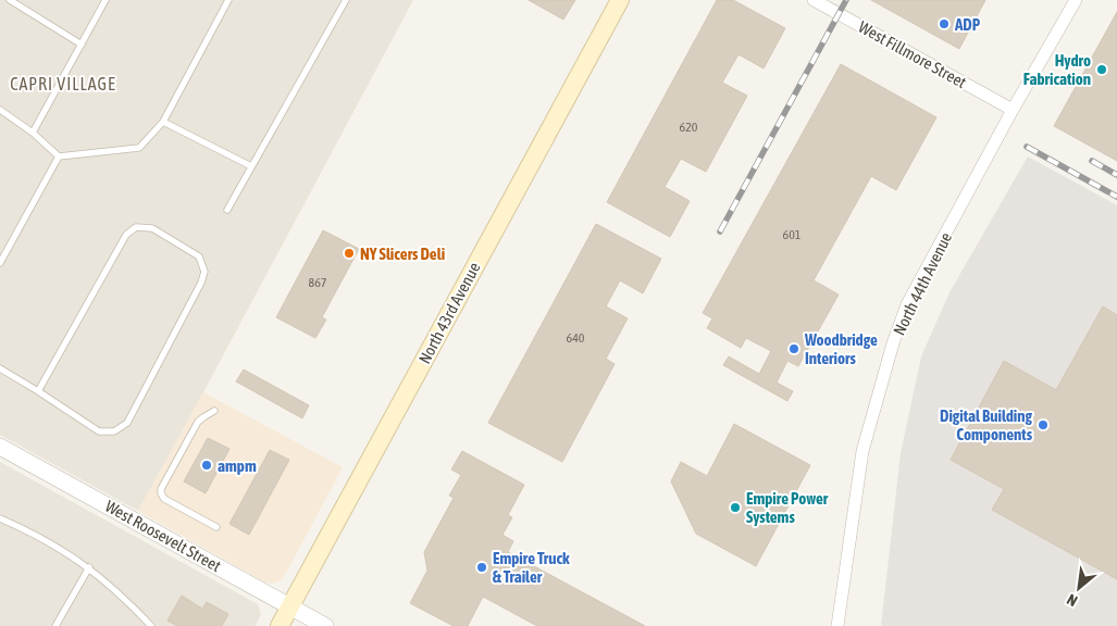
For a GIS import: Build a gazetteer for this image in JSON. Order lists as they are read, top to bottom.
{
  "streets": {
    "main road": ["North 43rd Avenue"],
    "street": ["West Fillmore Street", "North 44th Avenue", "West Roosevelt Street"]
  },
  "crossings": [
    ["West Fillmore Street", "North 44th Avenue"],
    ["North 43rd Avenue", "West Roosevelt Street"]
  ],
  "districts": ["CAPRI VILLAGE"],
  "places": [
    "ADP",
    "Hydro Fabrication",
    "NY Slicers Deli",
    "Woodbridge Interiors",
    "Digital Building Components",
    "ampm",
    "Empire Power Systems",
    "Empire Truck & Trailer"
  ],
  "house_numbers": [
    "620",
    "601",
    "867",
    "640"
  ],
  "north": "bottom left"
}
